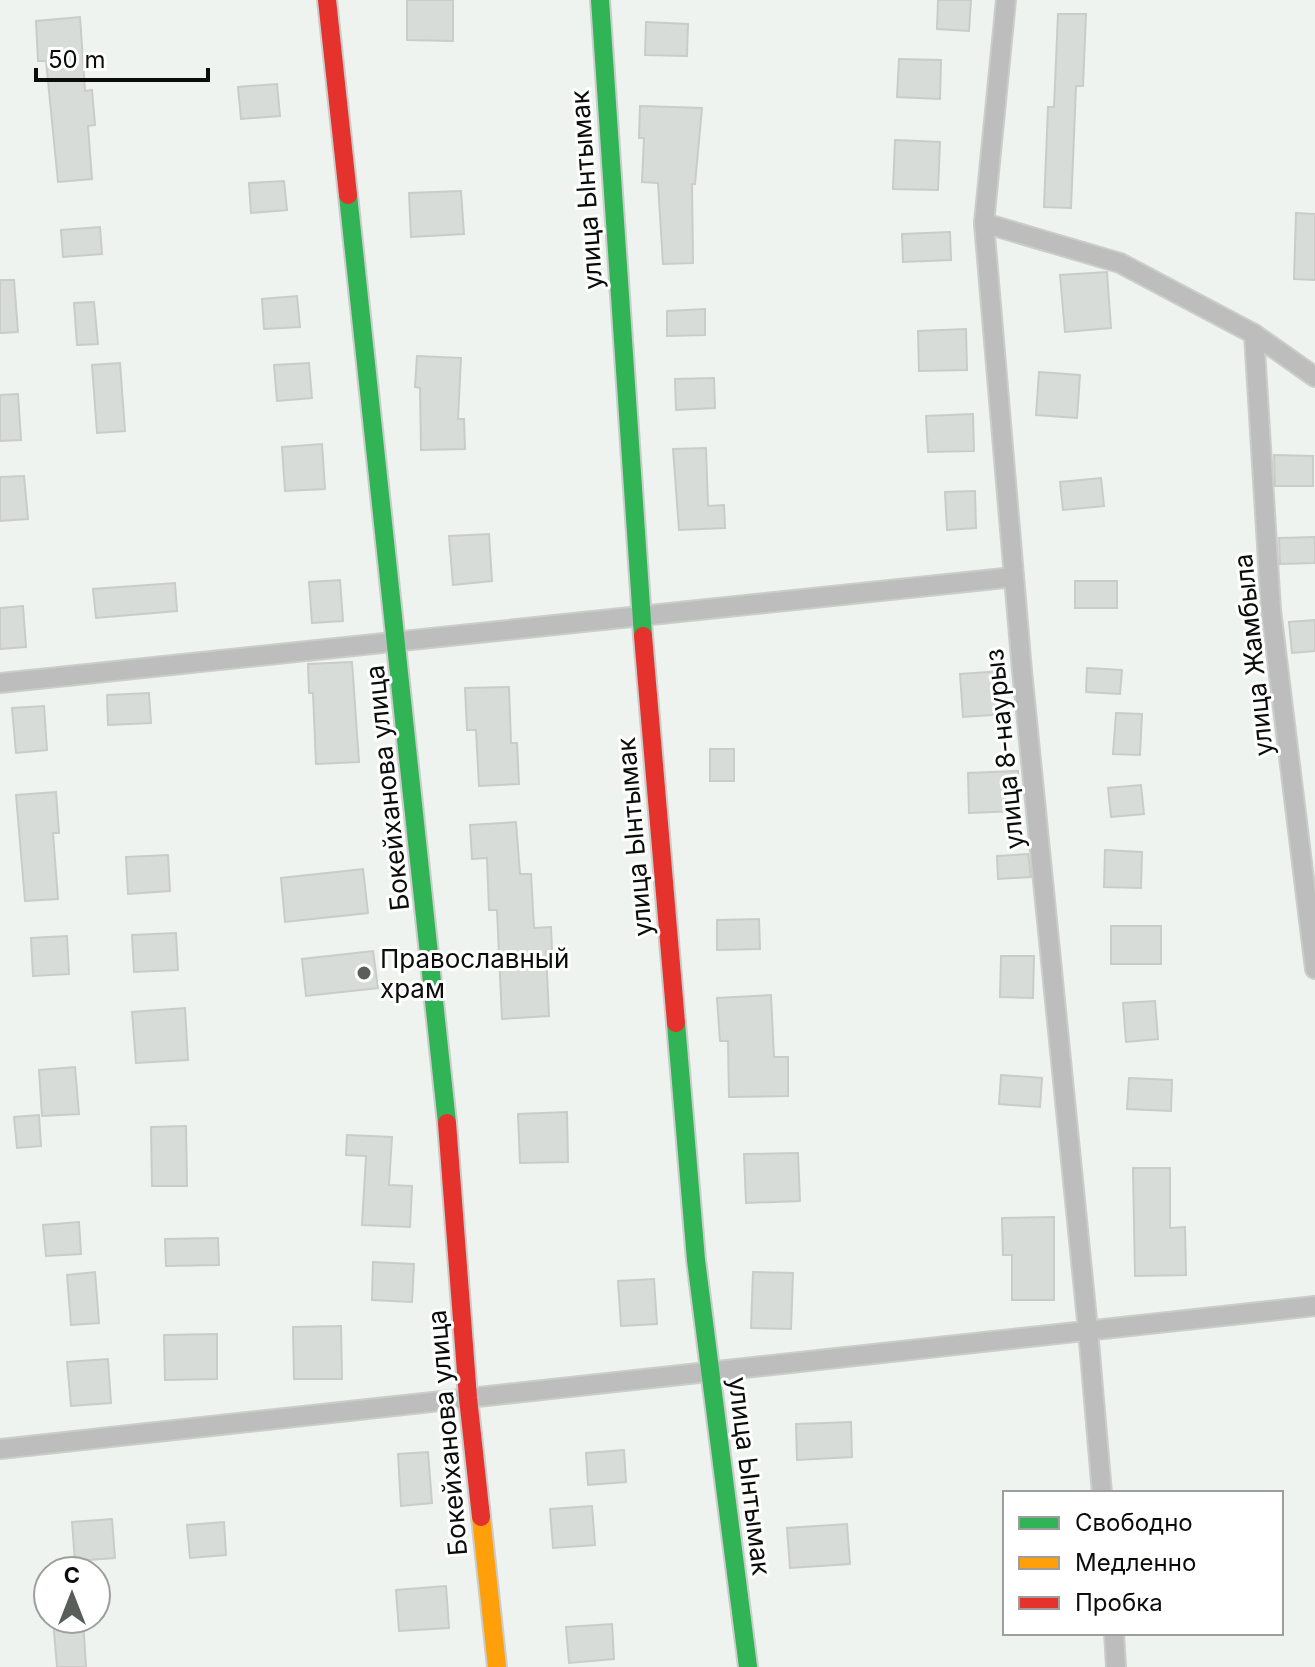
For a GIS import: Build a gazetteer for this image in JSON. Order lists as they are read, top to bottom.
{
  "streets": {
    "street": [
      "улица Ынтымак",
      "улица Жамбыла",
      "улица 8-наурыз",
      "Бокейханова улица"
    ]
  },
  "places": ["Православный храм"],
  "legend": ["Свободно", "Медленно", "Пробка"],
  "scale_bar": "50 m",
  "north": "top"
}
